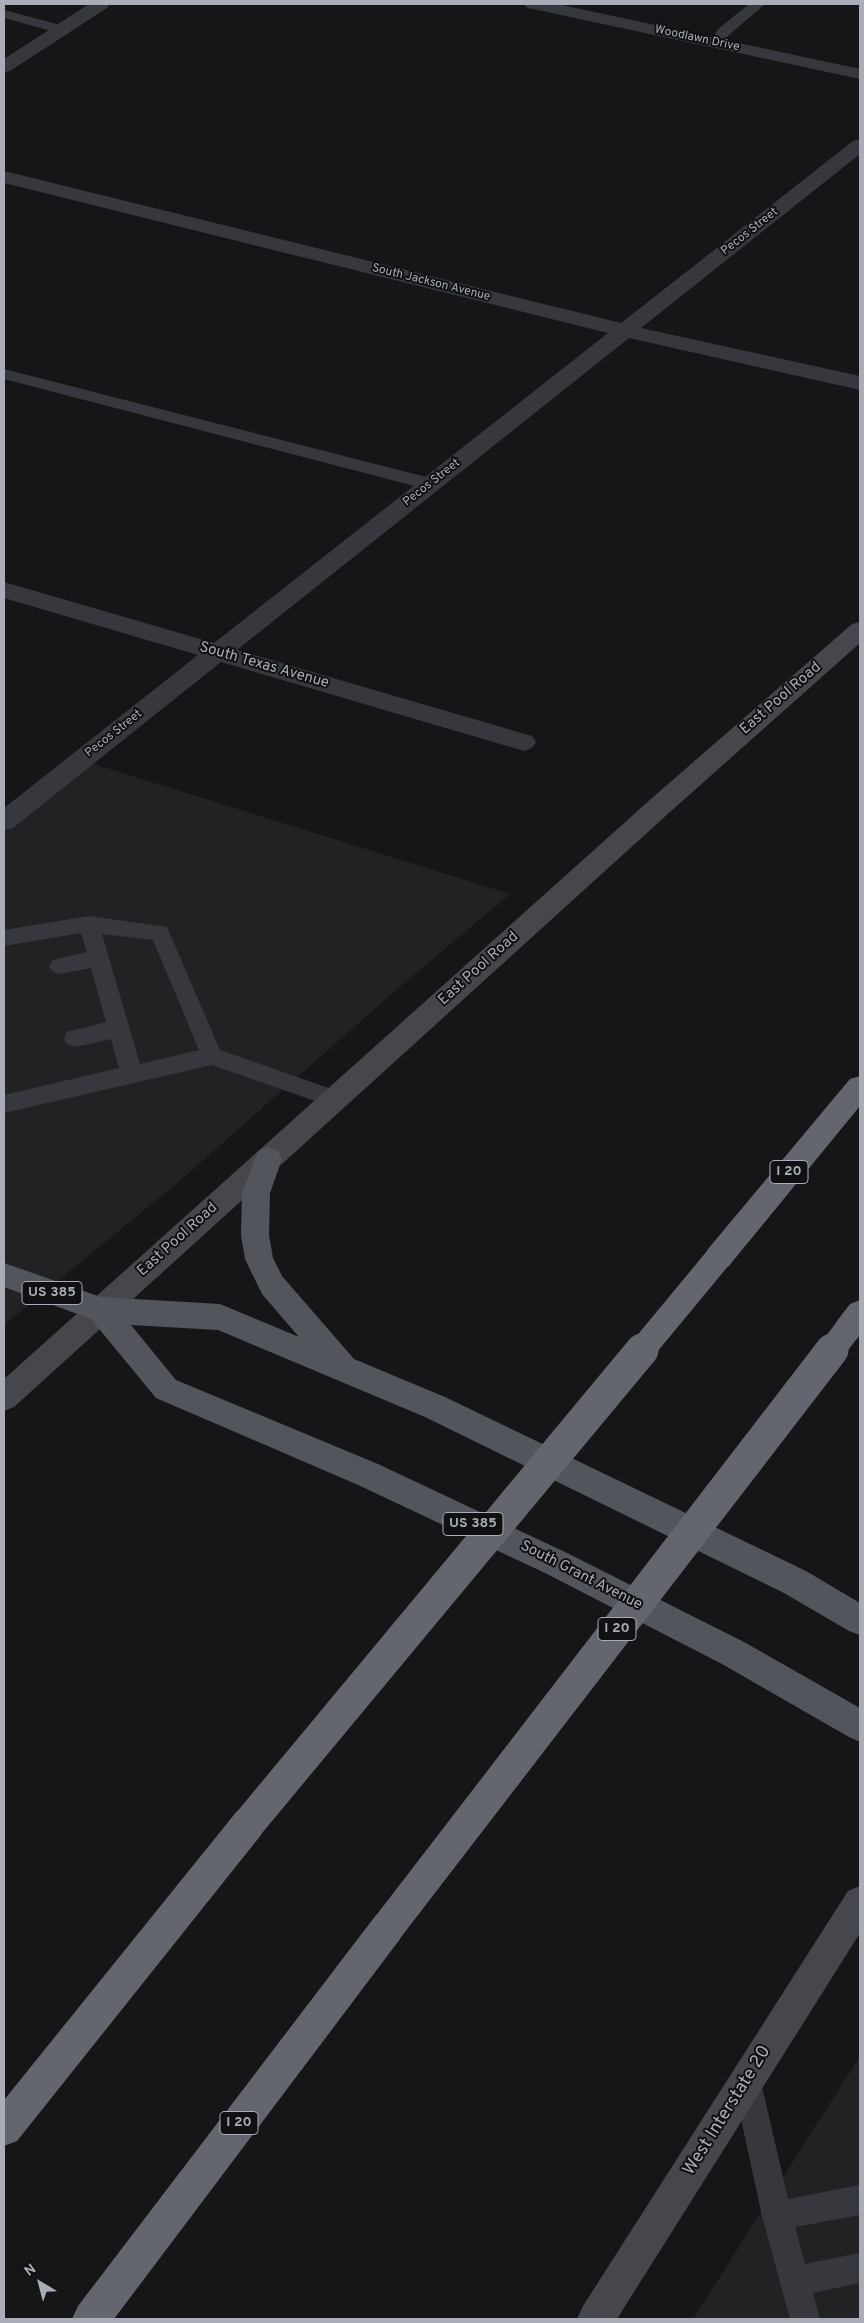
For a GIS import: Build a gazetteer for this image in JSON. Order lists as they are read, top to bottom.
{
  "streets": {
    "highway": ["I 20"],
    "main road": [
      "East Pool Road",
      "US 385",
      "South Grant Avenue",
      "West Interstate 20"
    ],
    "street": [
      "Woodlawn Drive",
      "Pecos Street",
      "South Jackson Avenue",
      "South Texas Avenue"
    ]
  },
  "crossings": [
    ["Pecos Street", "South Jackson Avenue"],
    ["Pecos Street", "South Texas Avenue"],
    ["East Pool Road", "US 385"],
    ["East Pool Road", "South Grant Avenue"],
    ["US 385", "South Grant Avenue"]
  ],
  "north": "top left"
}
